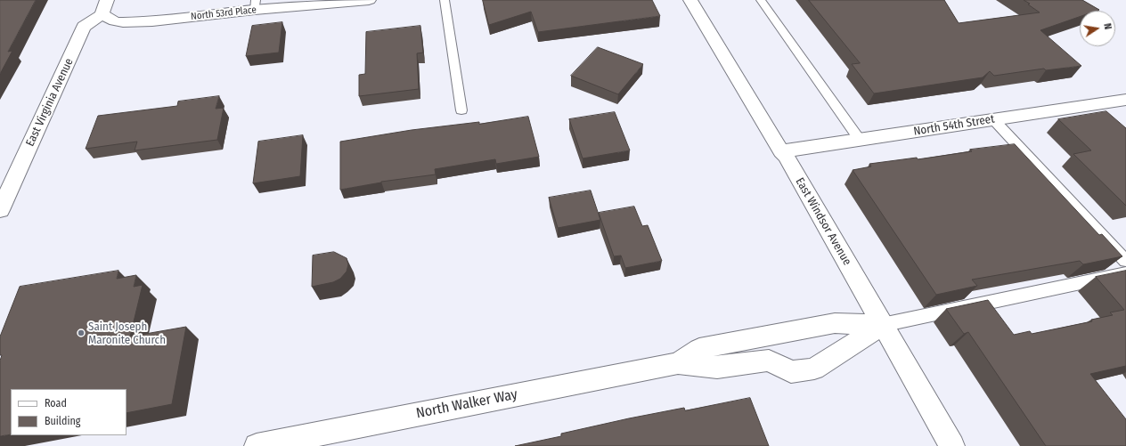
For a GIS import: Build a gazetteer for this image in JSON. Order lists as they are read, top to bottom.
{
  "streets": {
    "street": [
      "North 53rd Place",
      "East Virginia Avenue",
      "North 54th Street",
      "East Windsor Avenue",
      "North Walker Way"
    ]
  },
  "crossings": [
    ["North 53rd Place", "East Virginia Avenue"],
    ["North 54th Street", "East Windsor Avenue"],
    ["East Windsor Avenue", "North Walker Way"]
  ],
  "places": ["Saint Joseph Maronite Church"],
  "legend": ["Road", "Building"],
  "north": "right"
}
